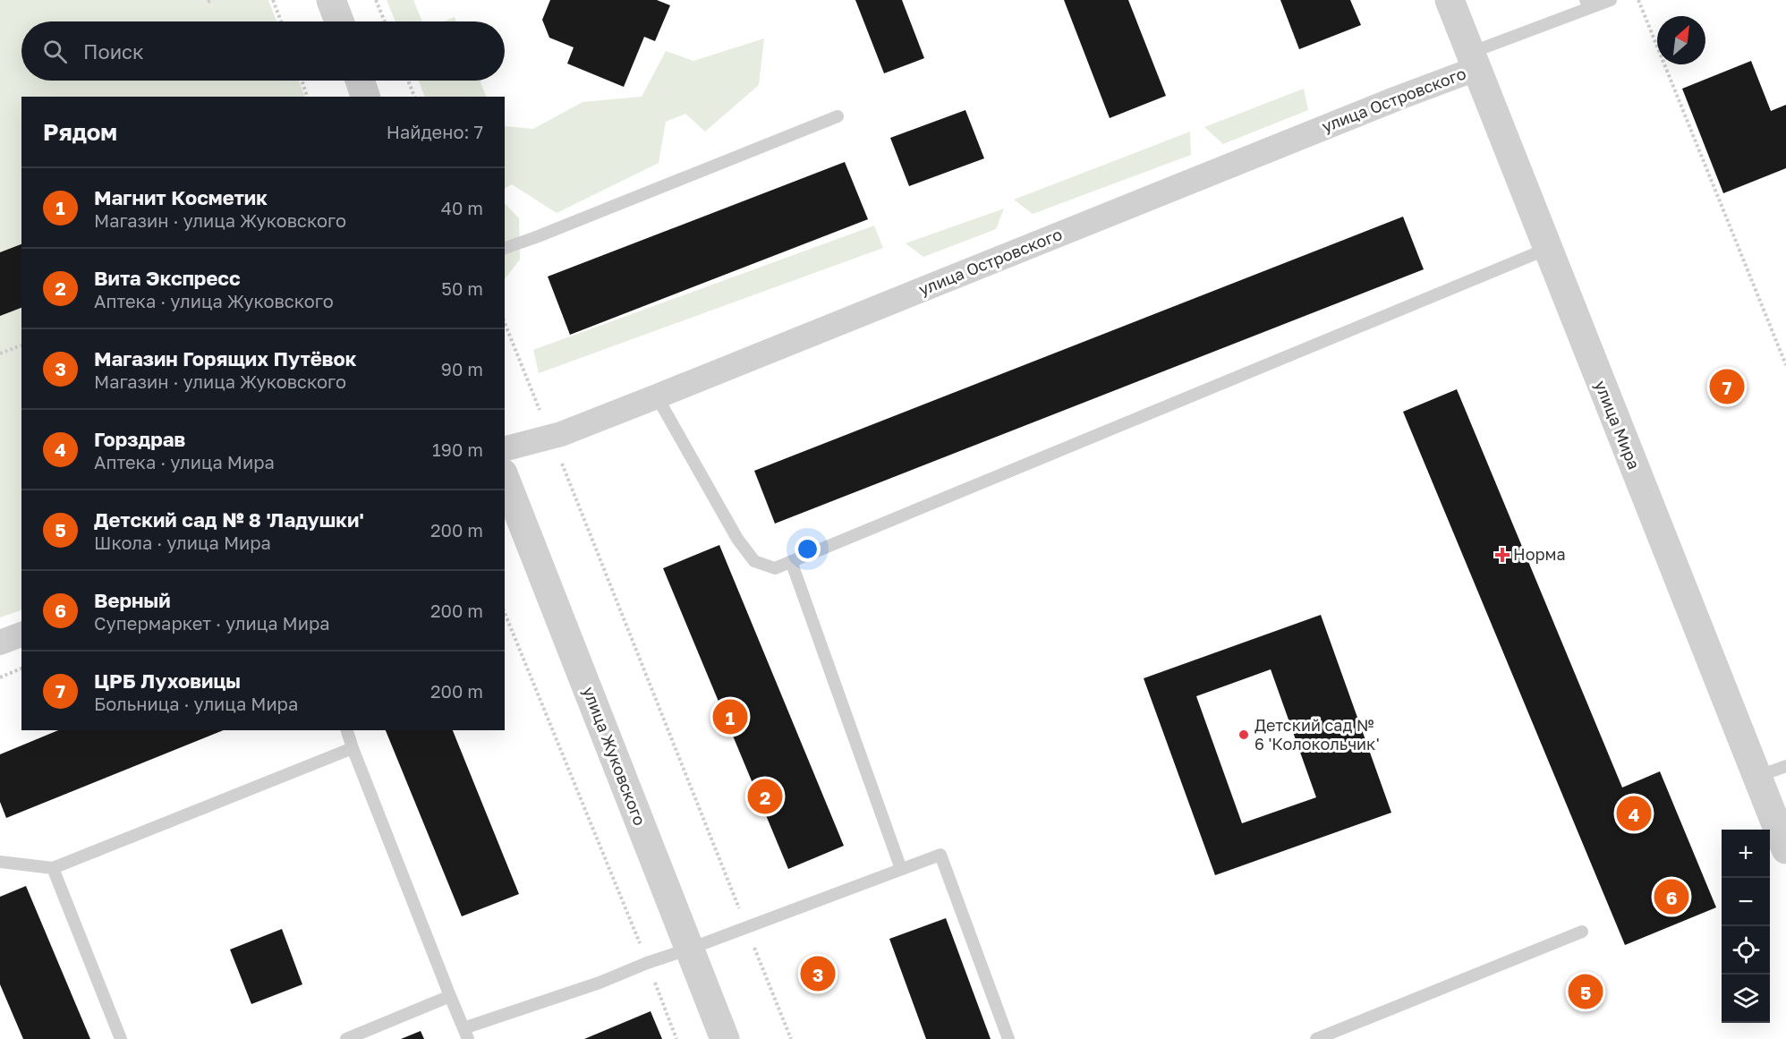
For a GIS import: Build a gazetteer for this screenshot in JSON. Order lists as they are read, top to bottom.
{
  "streets": {
    "street": ["улица Островского", "улица Мира", "улица Жуковского"]
  },
  "crossings": [
    ["улица Островского", "улица Мира"]
  ],
  "places": {
    "health": ["Норма"],
    "other": ["Детский сад № 6 'Колокольчик'"]
  },
  "north": "top right",
  "page": {
    "search": "Поиск",
    "heading": ["Рядом", "Найдено: 7"],
    "list": [
      {
        "mark": "1",
        "name": "Магнит Косметик",
        "note": "Магазин · улица Жуковского",
        "value": "40 m"
      },
      {
        "mark": "2",
        "name": "Вита Экспресс",
        "note": "Аптека · улица Жуковского",
        "value": "50 m"
      },
      {
        "mark": "3",
        "name": "Магазин Горящих Путёвок",
        "note": "Магазин · улица Жуковского",
        "value": "90 m"
      },
      {
        "mark": "4",
        "name": "Горздрав",
        "note": "Аптека · улица Мира",
        "value": "190 m"
      },
      {
        "mark": "5",
        "name": "Детский сад № 8 'Ладушки'",
        "note": "Школа · улица Мира",
        "value": "200 m"
      },
      {
        "mark": "6",
        "name": "Верный",
        "note": "Супермаркет · улица Мира",
        "value": "200 m"
      },
      {
        "mark": "7",
        "name": "ЦРБ Луховицы",
        "note": "Больница · улица Мира",
        "value": "200 m"
      }
    ],
    "pins": [
      "7",
      "1",
      "2",
      "4",
      "6",
      "3",
      "5"
    ],
    "map_buttons": ["+", "−"]
  }
}
